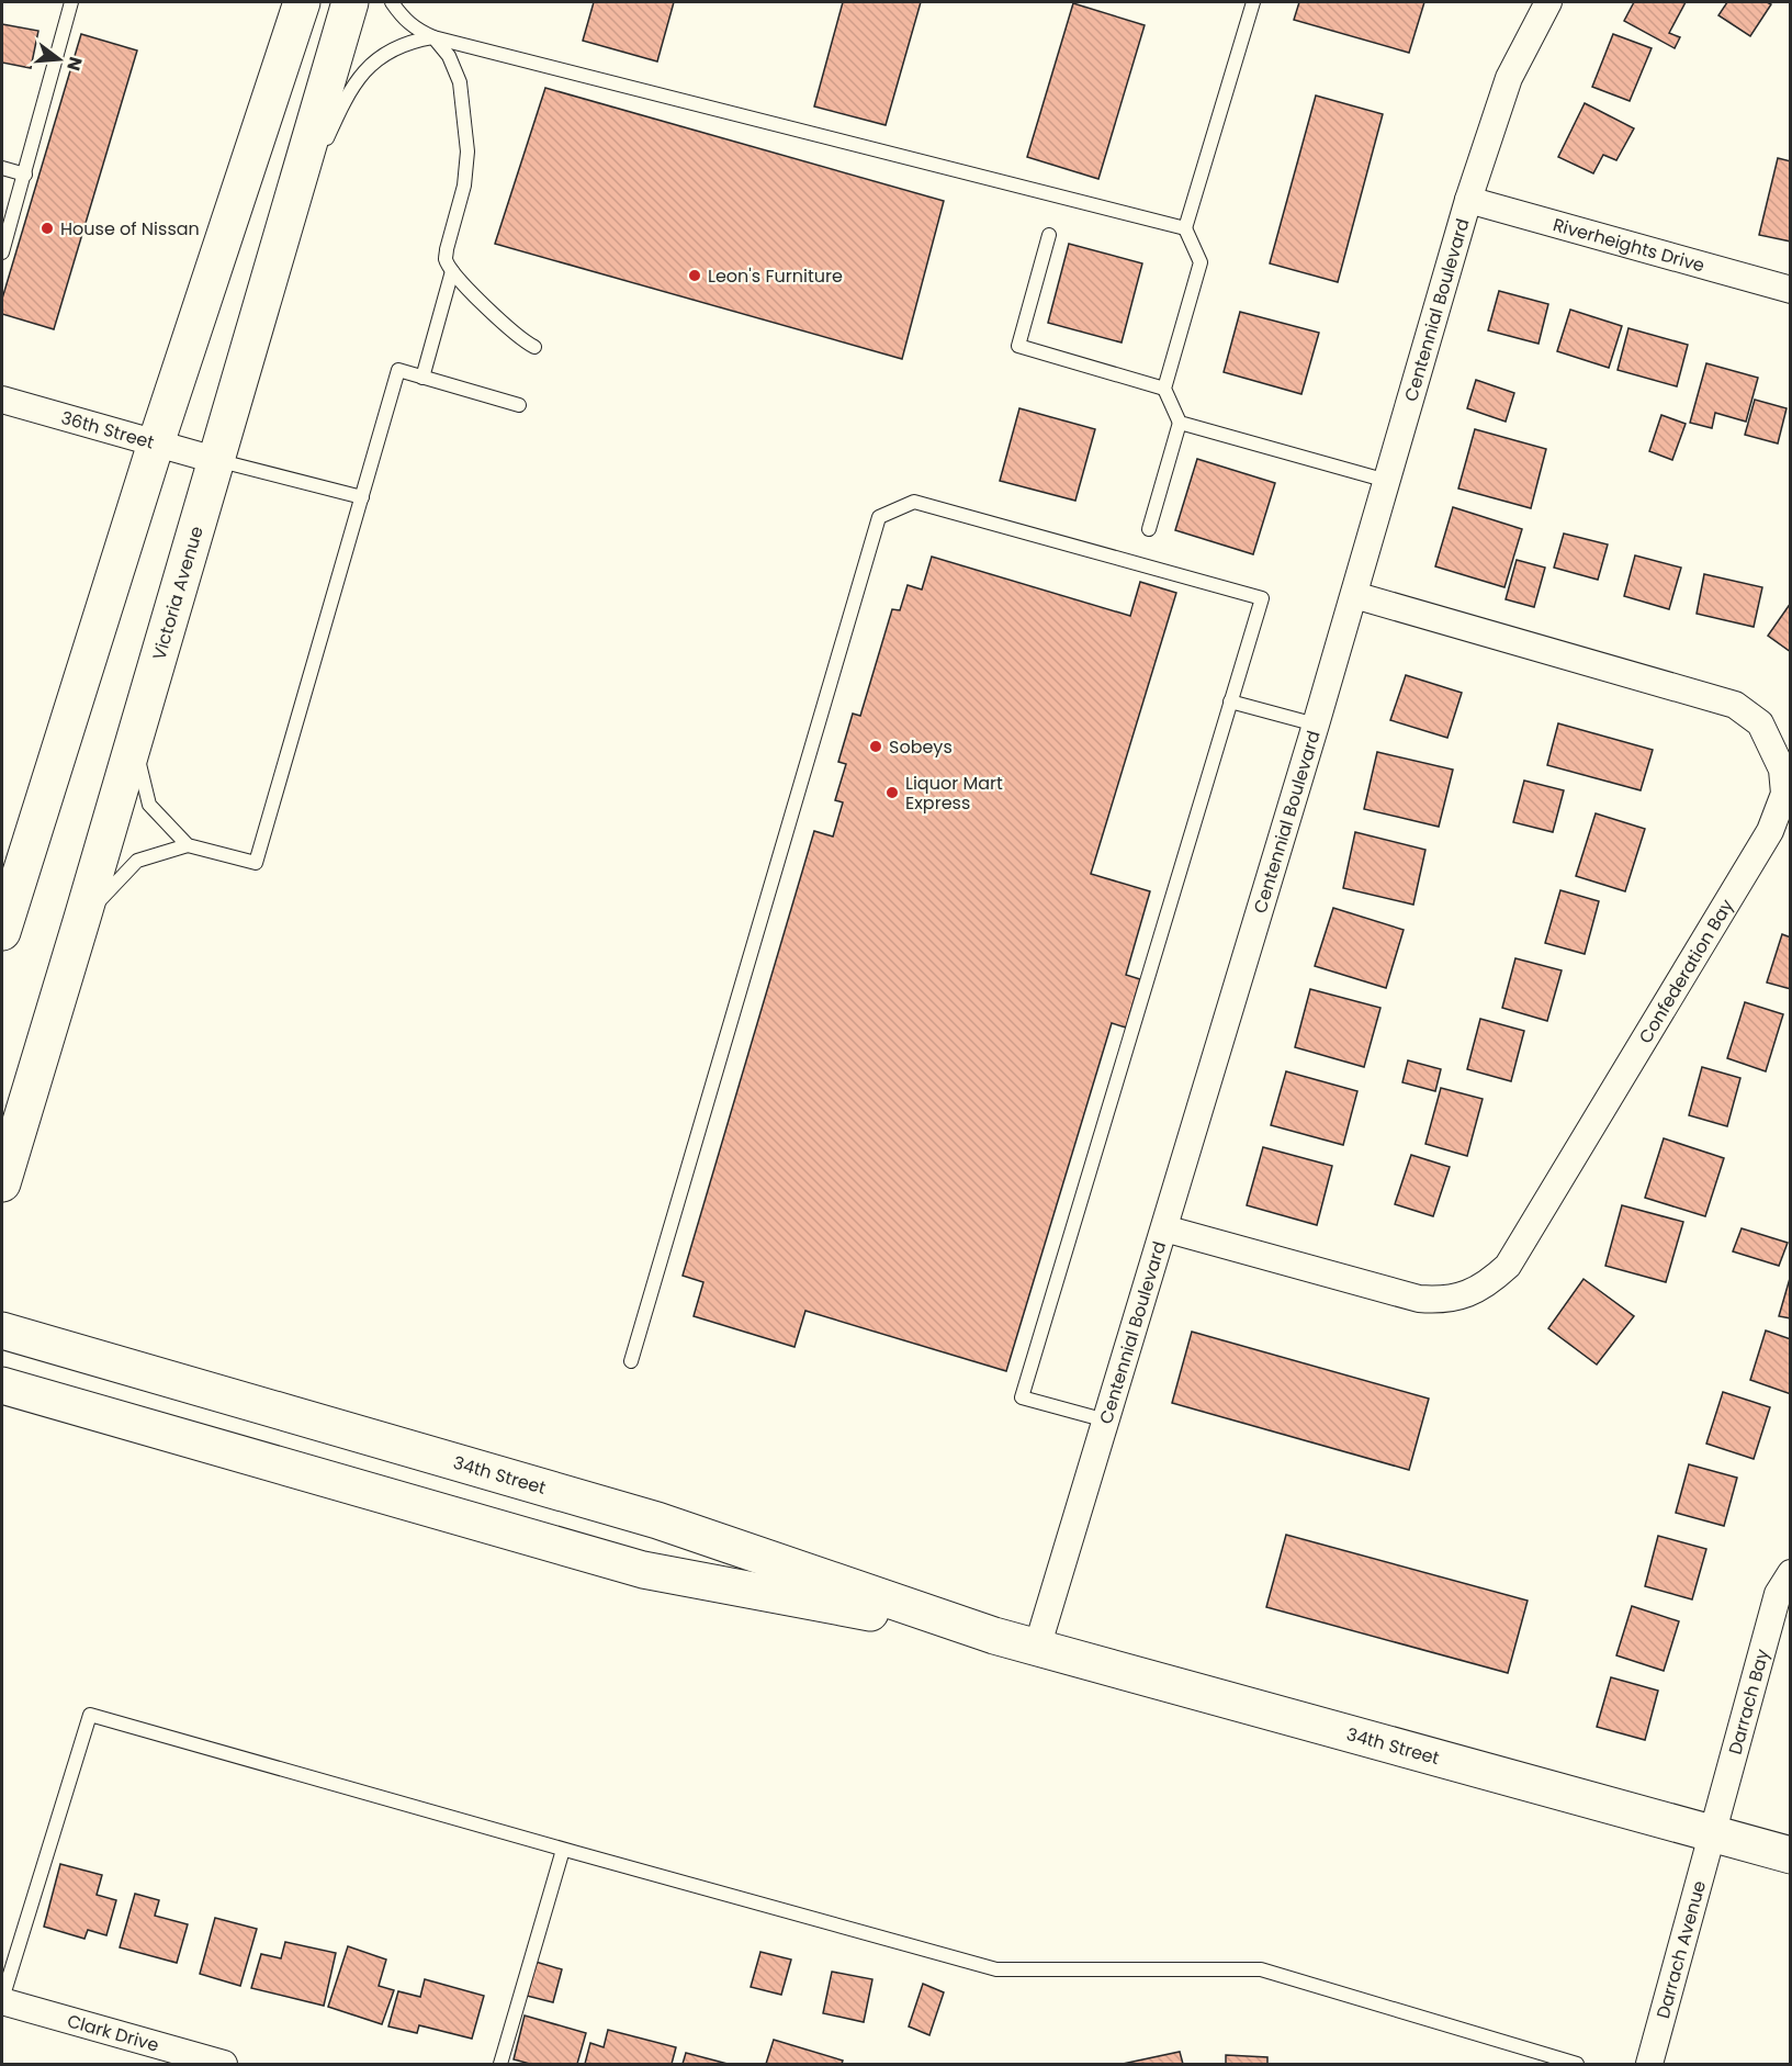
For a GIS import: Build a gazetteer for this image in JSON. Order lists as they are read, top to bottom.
{
  "streets": {
    "street": [
      "Riverheights Drive",
      "Centennial Boulevard",
      "36th Street",
      "Victoria Avenue",
      "Confederation Bay",
      "34th Street",
      "Darrach Bay",
      "Darrach Avenue",
      "Clark Drive"
    ]
  },
  "crossings": [
    ["Riverheights Drive", "Centennial Boulevard"],
    ["Centennial Boulevard", "Confederation Bay"],
    ["Centennial Boulevard", "34th Street"],
    ["36th Street", "Victoria Avenue"],
    ["34th Street", "Darrach Bay"],
    ["34th Street", "Darrach Avenue"],
    ["Darrach Bay", "Darrach Avenue"]
  ],
  "places": [
    "House of Nissan",
    "Leon's Furniture",
    "Sobeys",
    "Liquor Mart Express"
  ],
  "north": "right"
}
